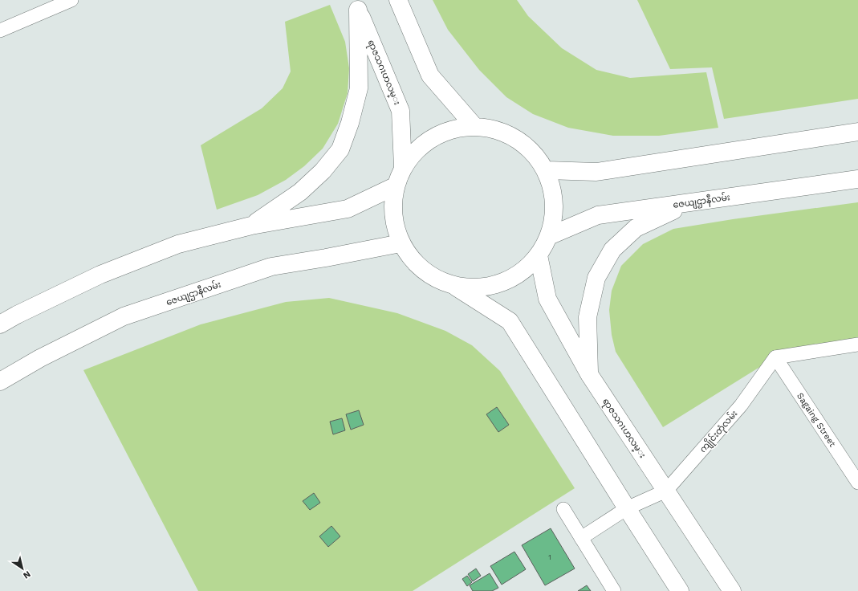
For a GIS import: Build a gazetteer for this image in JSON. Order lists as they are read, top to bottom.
{
  "streets": {
    "main road": ["ရာဇသဂၤဟလမ္း", "ဇေယျဌာနီလမ်း"],
    "street": ["Sagaing Street", "ကျိုင်းတုံလမ်း"]
  },
  "crossings": [
    ["ရာဇသဂၤဟလမ္း", "ကျိုင်းတုံလမ်း"],
    ["Sagaing Street", "ကျိုင်းတုံလမ်း"]
  ],
  "house_numbers": ["1"],
  "north": "bottom right"
}
